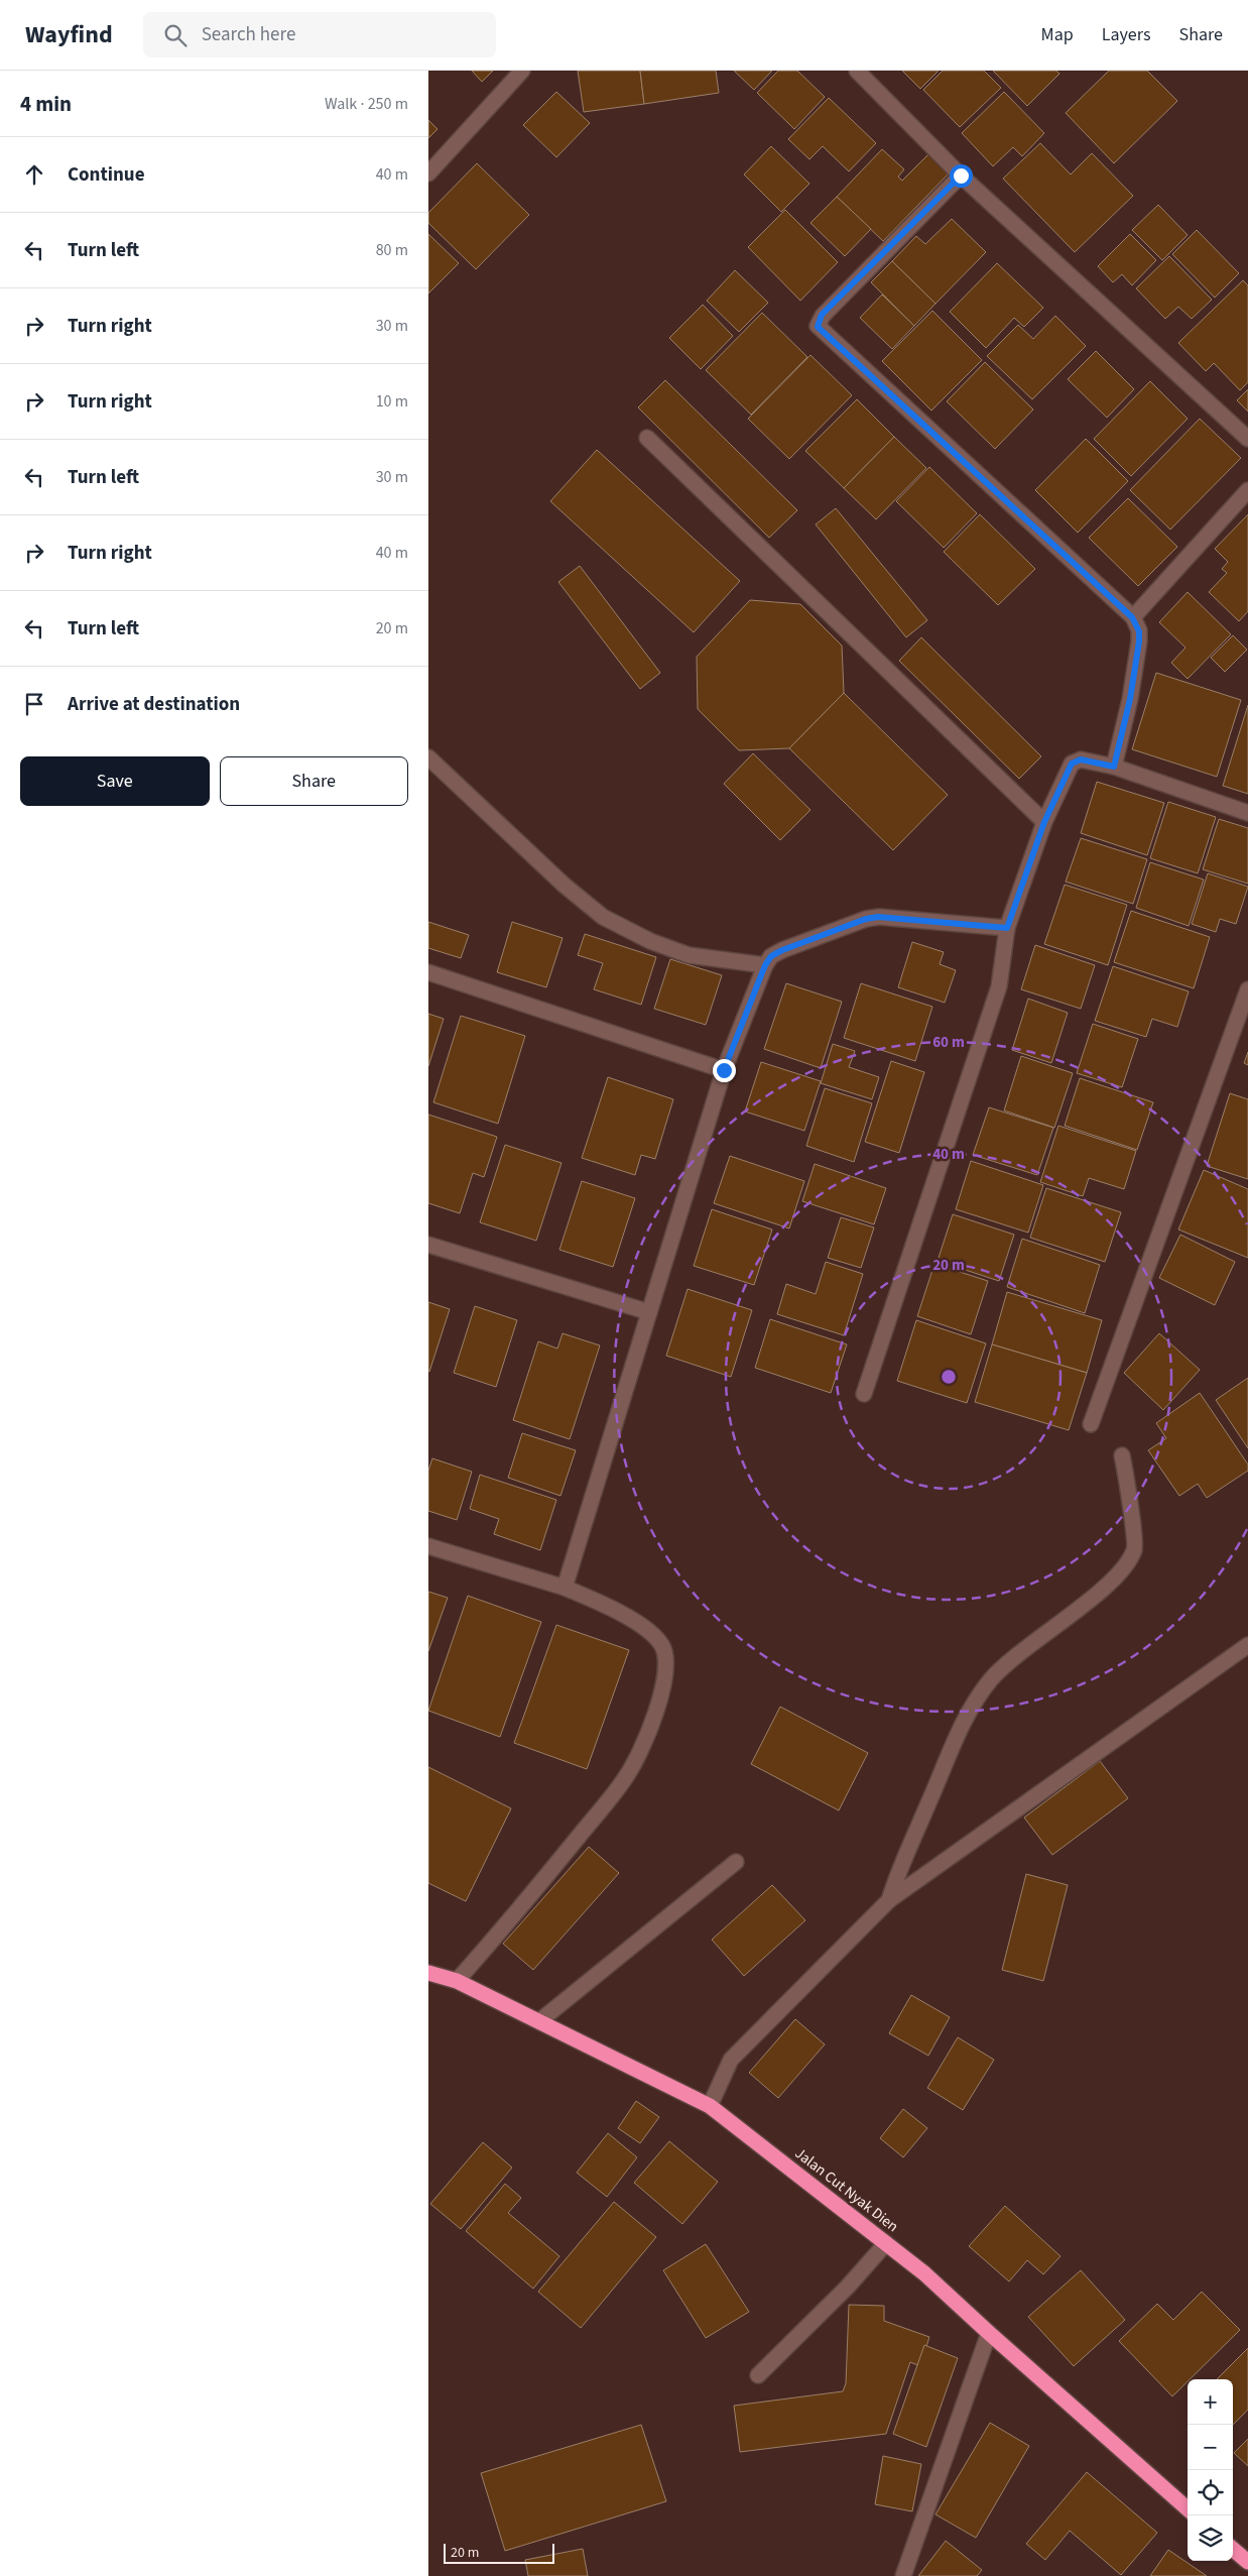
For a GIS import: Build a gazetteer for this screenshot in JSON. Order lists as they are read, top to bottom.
{
  "streets": {
    "highway": ["Jalan Cut Nyak Dien"]
  },
  "scale_bar": "20 m",
  "page": {
    "header": "Wayfind",
    "search": "Search here",
    "nav": ["Map", "Layers", "Share"],
    "heading": ["4 min", "Walk · 250 m"],
    "list": [
      ["Continue", "40 m"],
      ["Turn left", "80 m"],
      ["Turn right", "30 m"],
      ["Turn right", "10 m"],
      ["Turn left", "30 m"],
      ["Turn right", "40 m"],
      ["Turn left", "20 m"],
      "Arrive at destination"
    ],
    "buttons": ["Save", "Share"],
    "map_buttons": ["+", "−"],
    "scale": "20 m"
  },
  "rings": ["60 m", "40 m", "20 m"]
}
